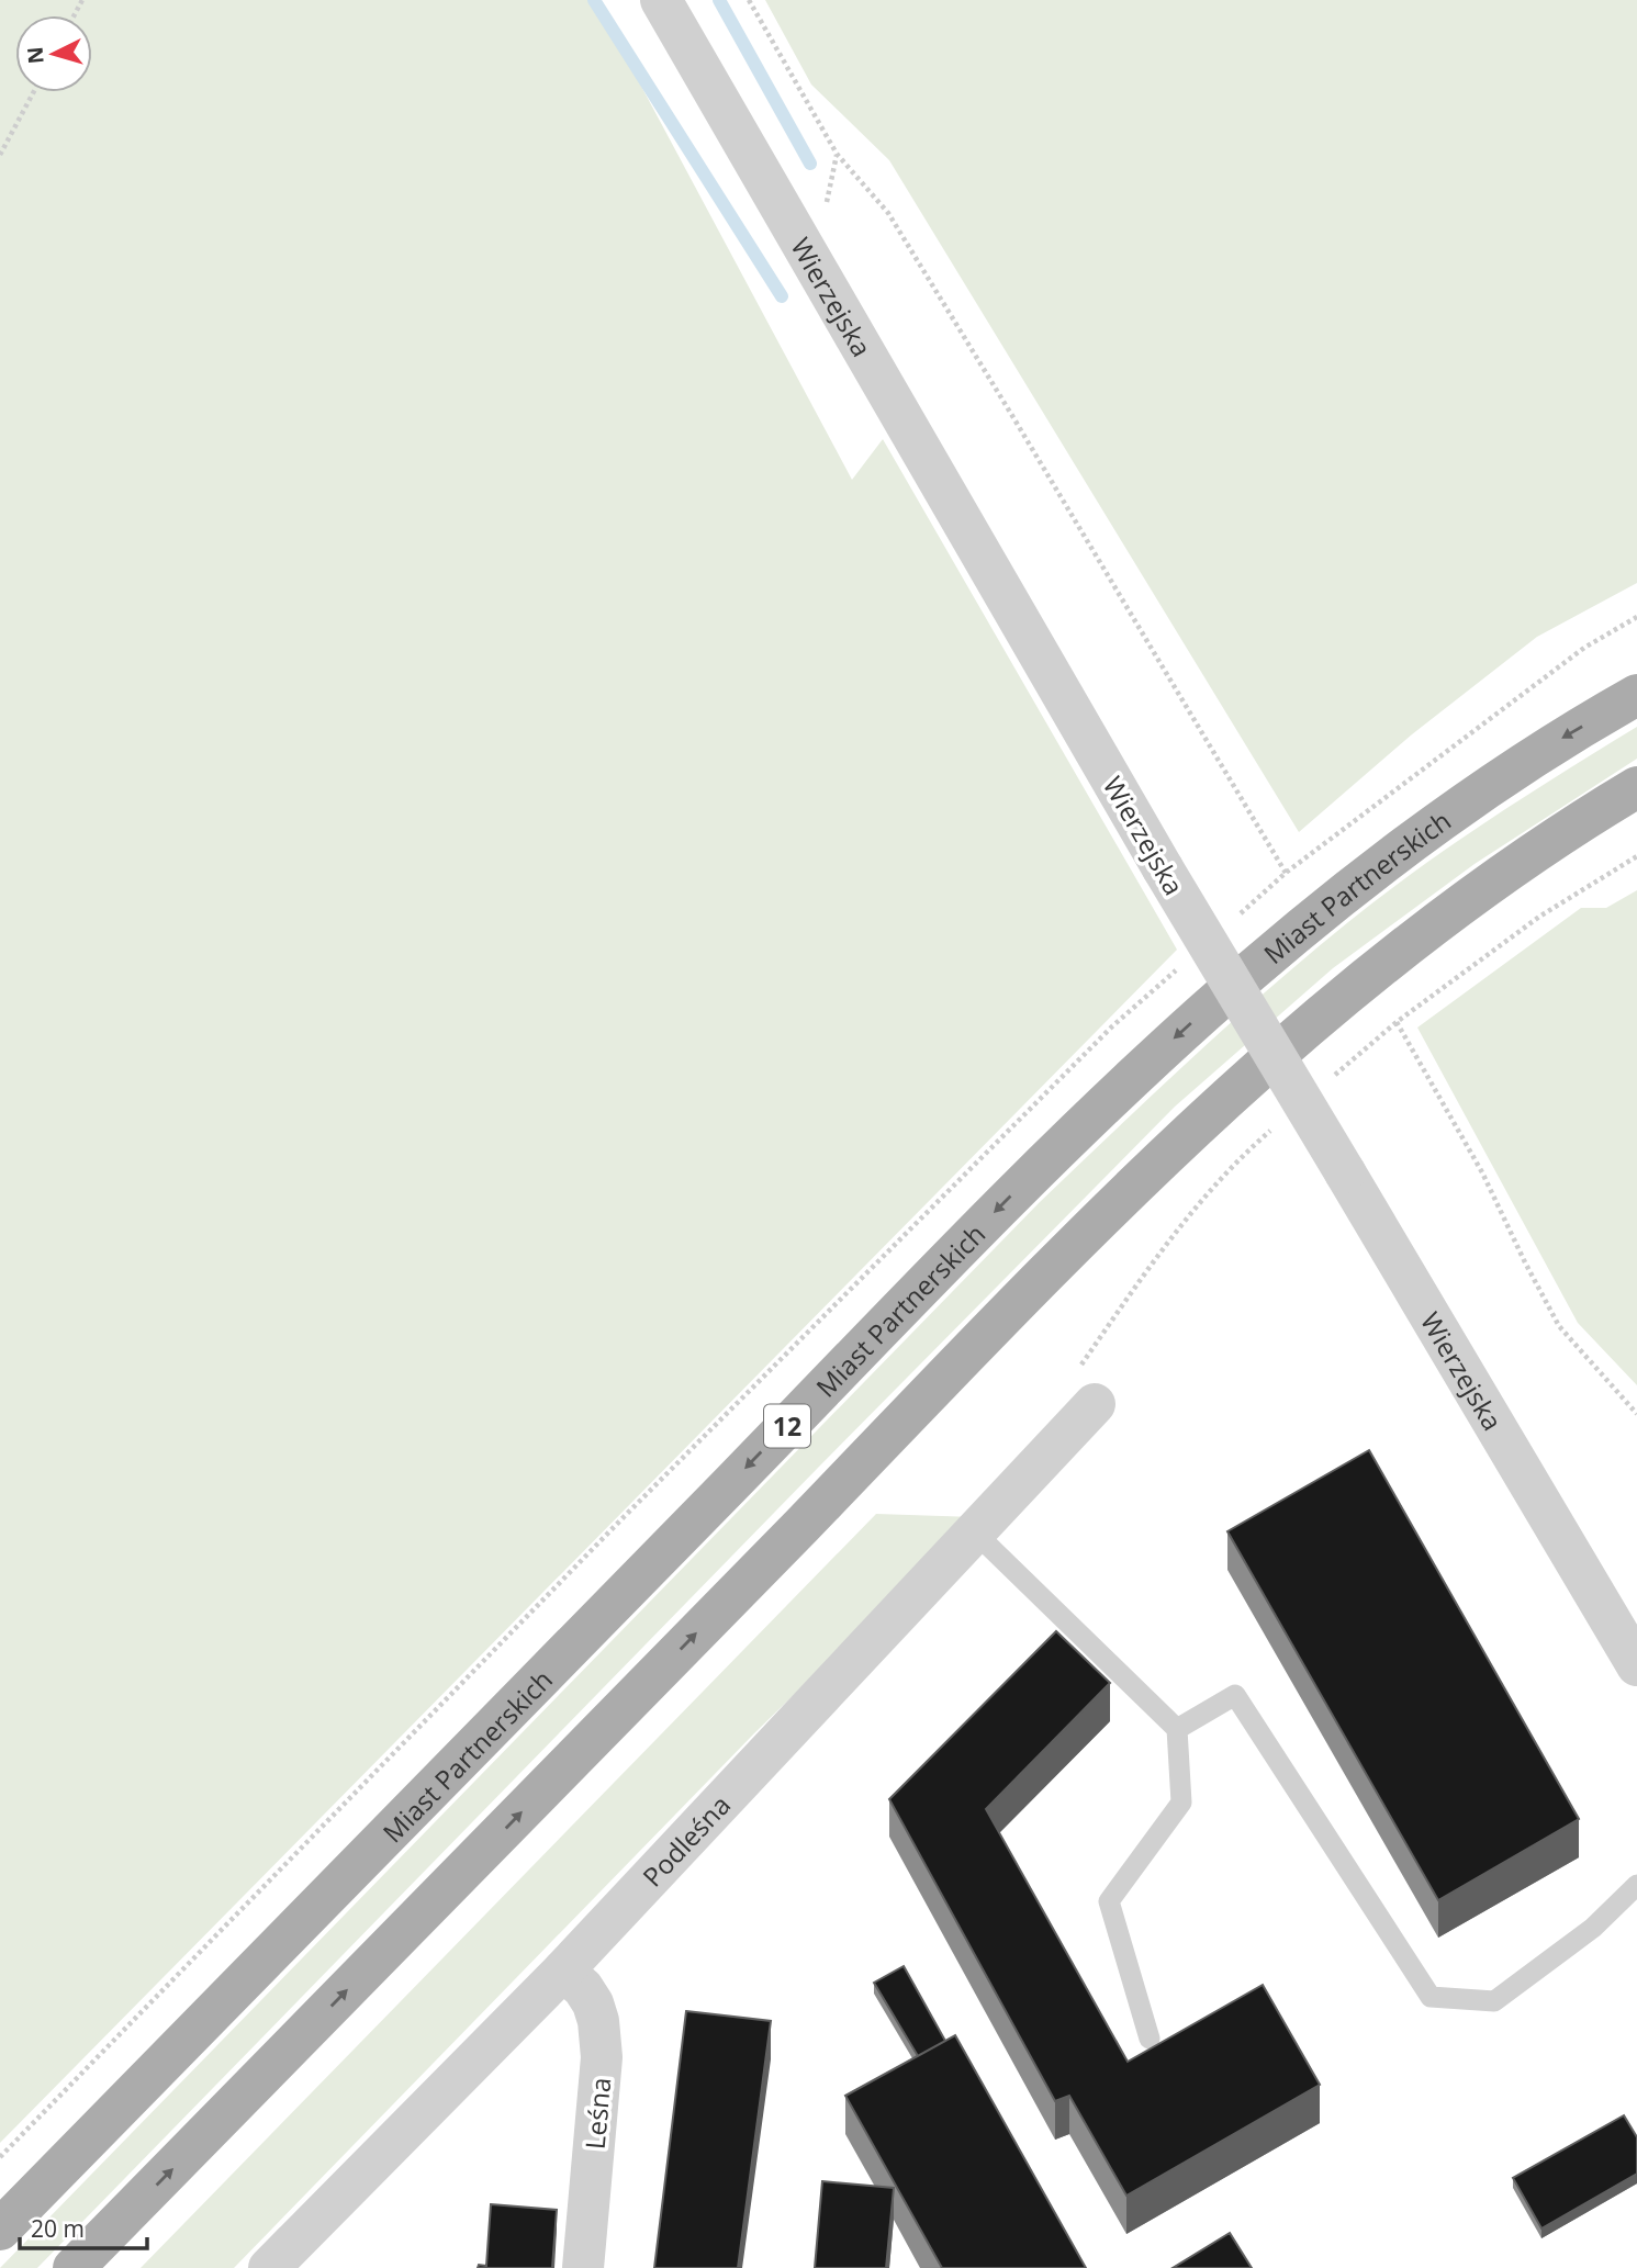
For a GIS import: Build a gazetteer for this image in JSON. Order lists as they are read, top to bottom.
{
  "streets": {
    "main road": ["Miast Partnerskich", "12"],
    "street": ["Wierzejska", "Podleśna", "Leśna"]
  },
  "crossings": [
    ["Podleśna", "Leśna"]
  ],
  "scale_bar": "20 m",
  "north": "left"
}
